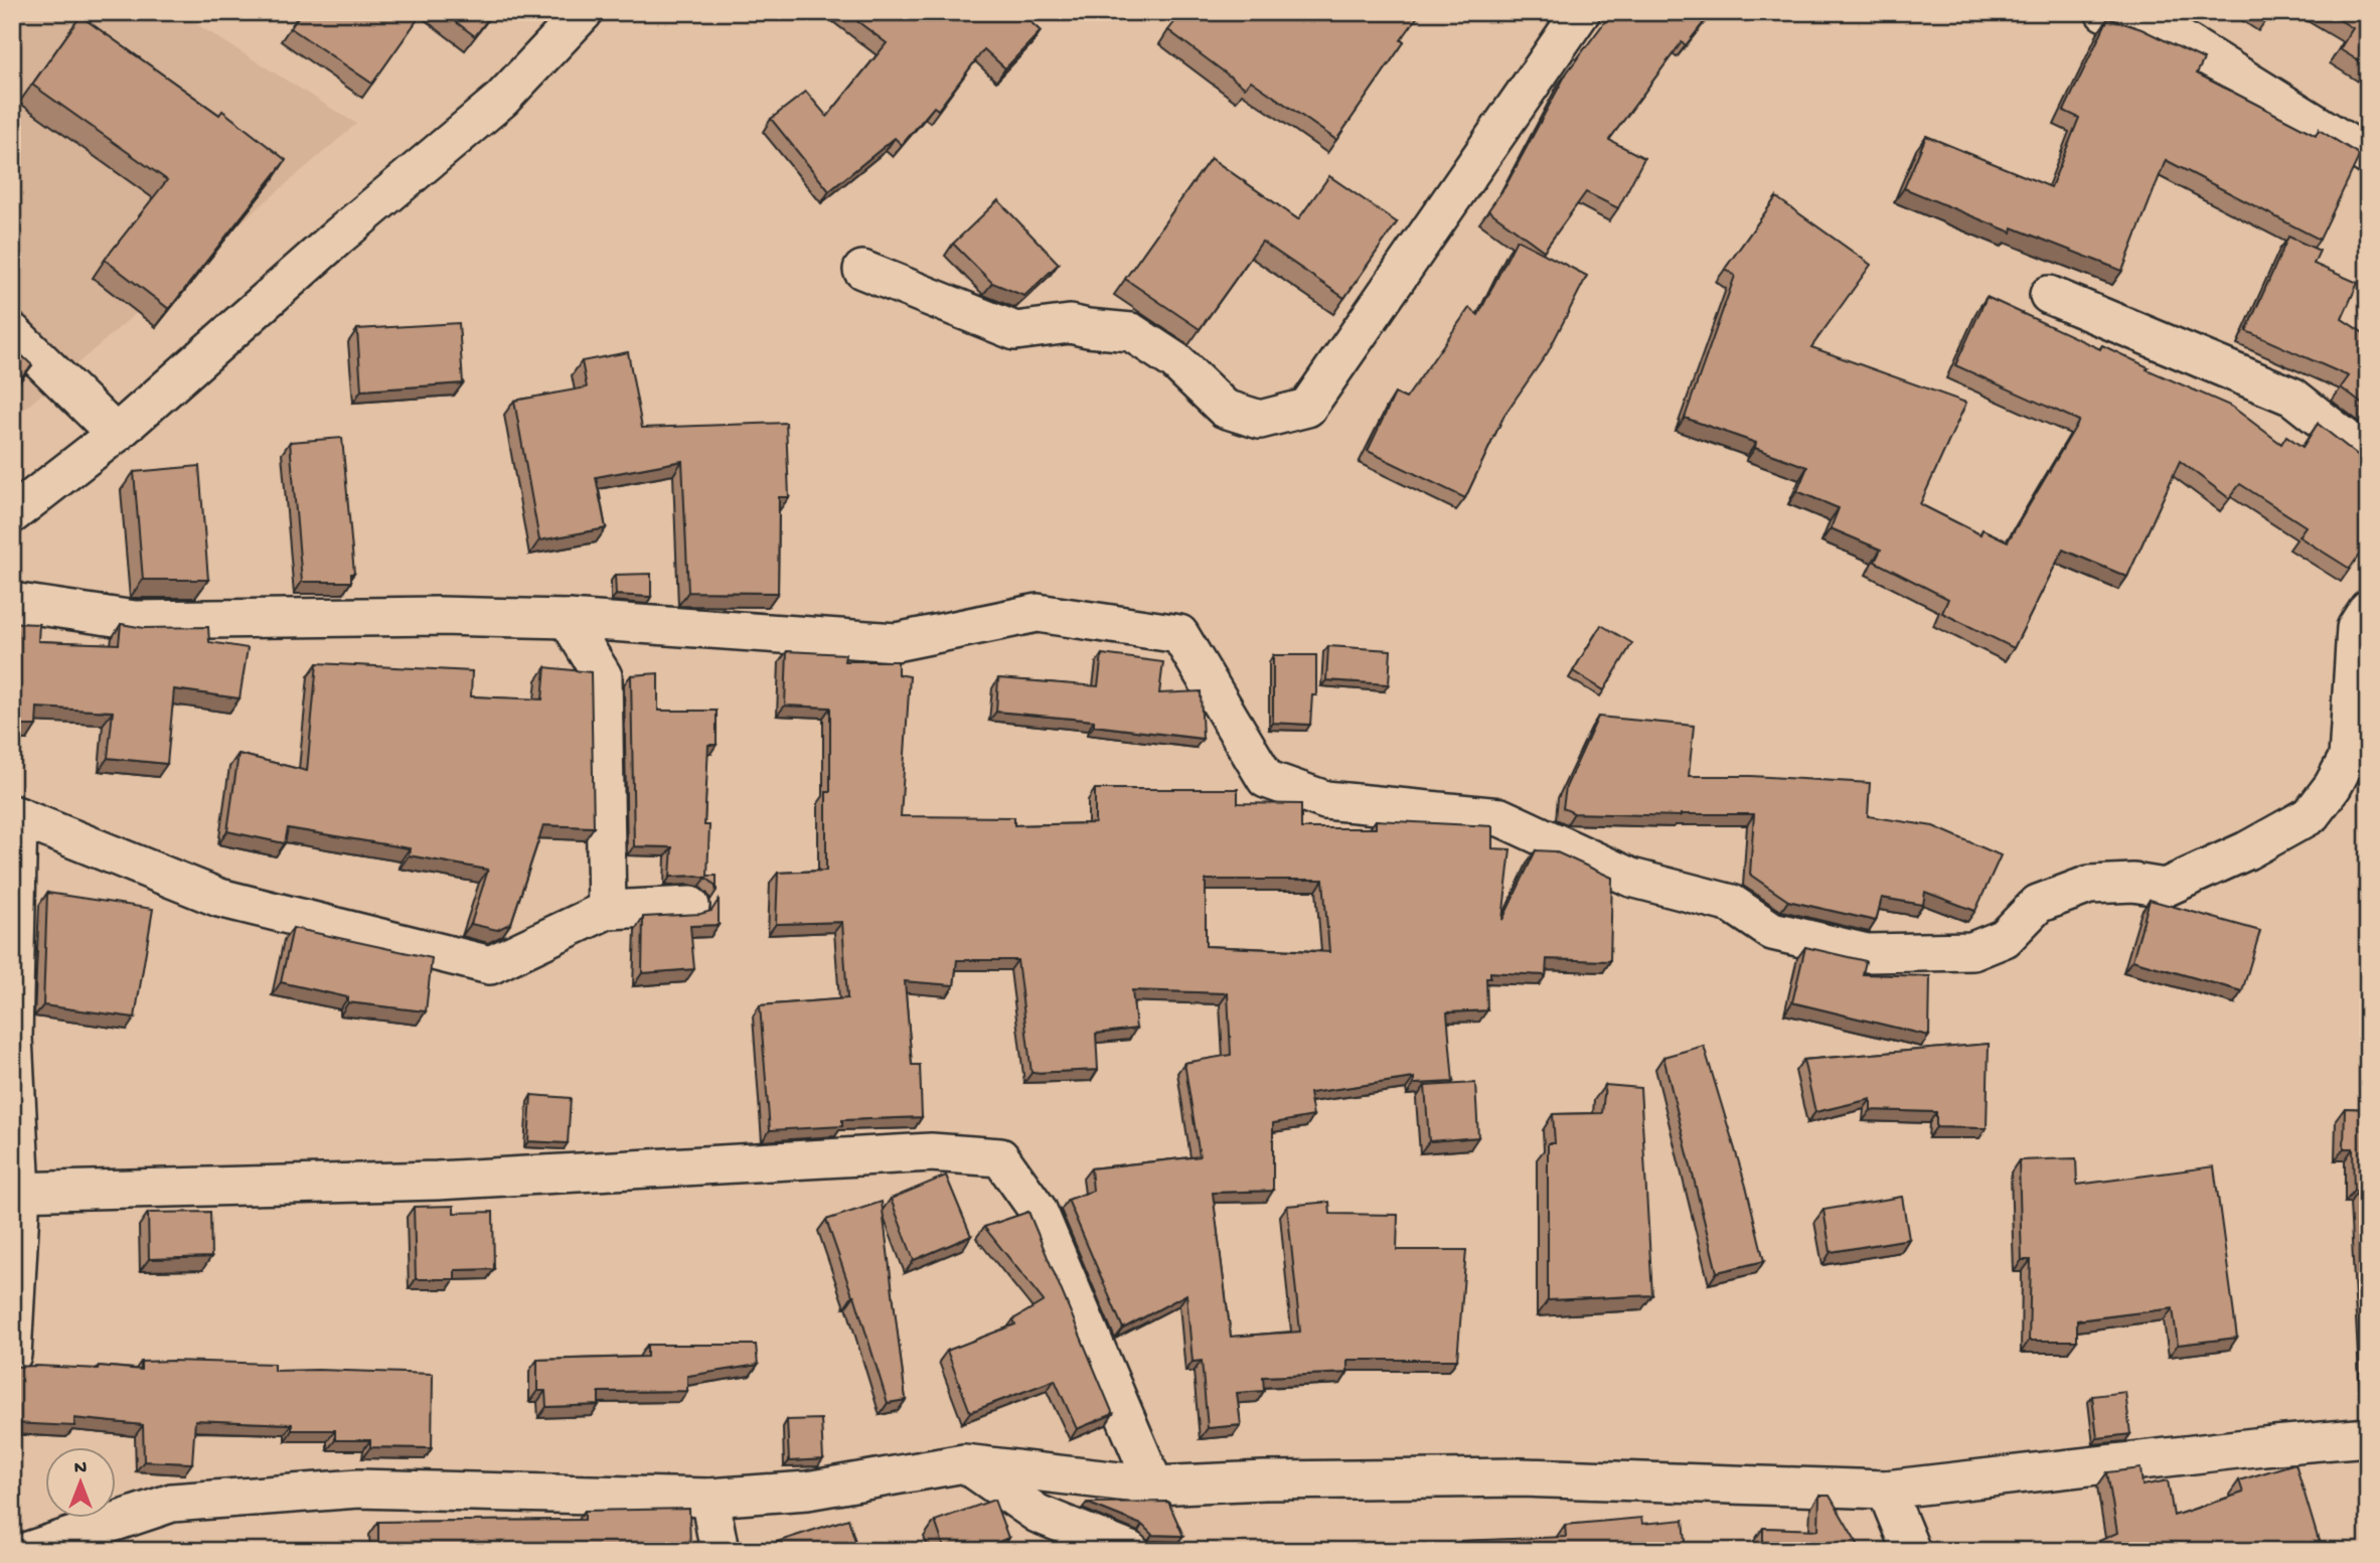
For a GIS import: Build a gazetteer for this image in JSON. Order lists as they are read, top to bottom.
{
  "north": "top"
}
